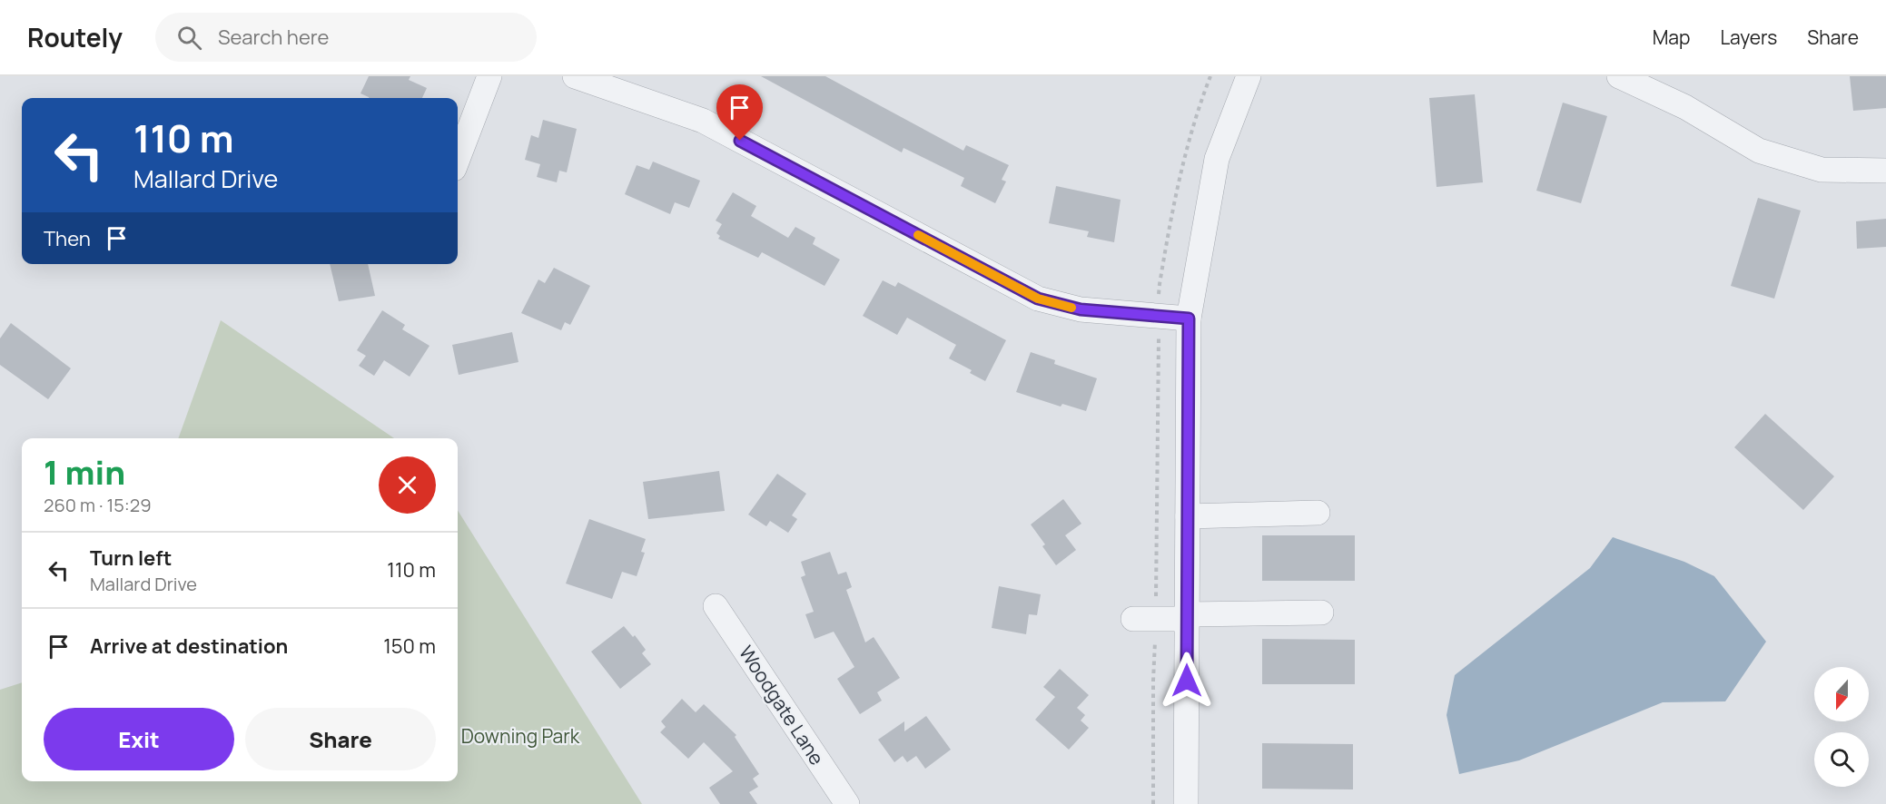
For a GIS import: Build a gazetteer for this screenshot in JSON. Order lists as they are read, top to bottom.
{
  "streets": {
    "street": ["Woodgate Lane"]
  },
  "parks": ["Downing Park"],
  "north": "bottom",
  "page": {
    "header": "Routely",
    "search": "Search here",
    "nav": ["Map", "Layers", "Share"],
    "turn": ["110 m", "Mallard Drive"],
    "then": "Then",
    "heading": ["1 min", "260 m · 15:29"],
    "list": [
      {
        "name": "Turn left",
        "note": "Mallard Drive",
        "value": "110 m"
      },
      {
        "name": "Arrive at destination",
        "value": "150 m"
      }
    ],
    "buttons": ["Exit", "Share"]
  }
}
